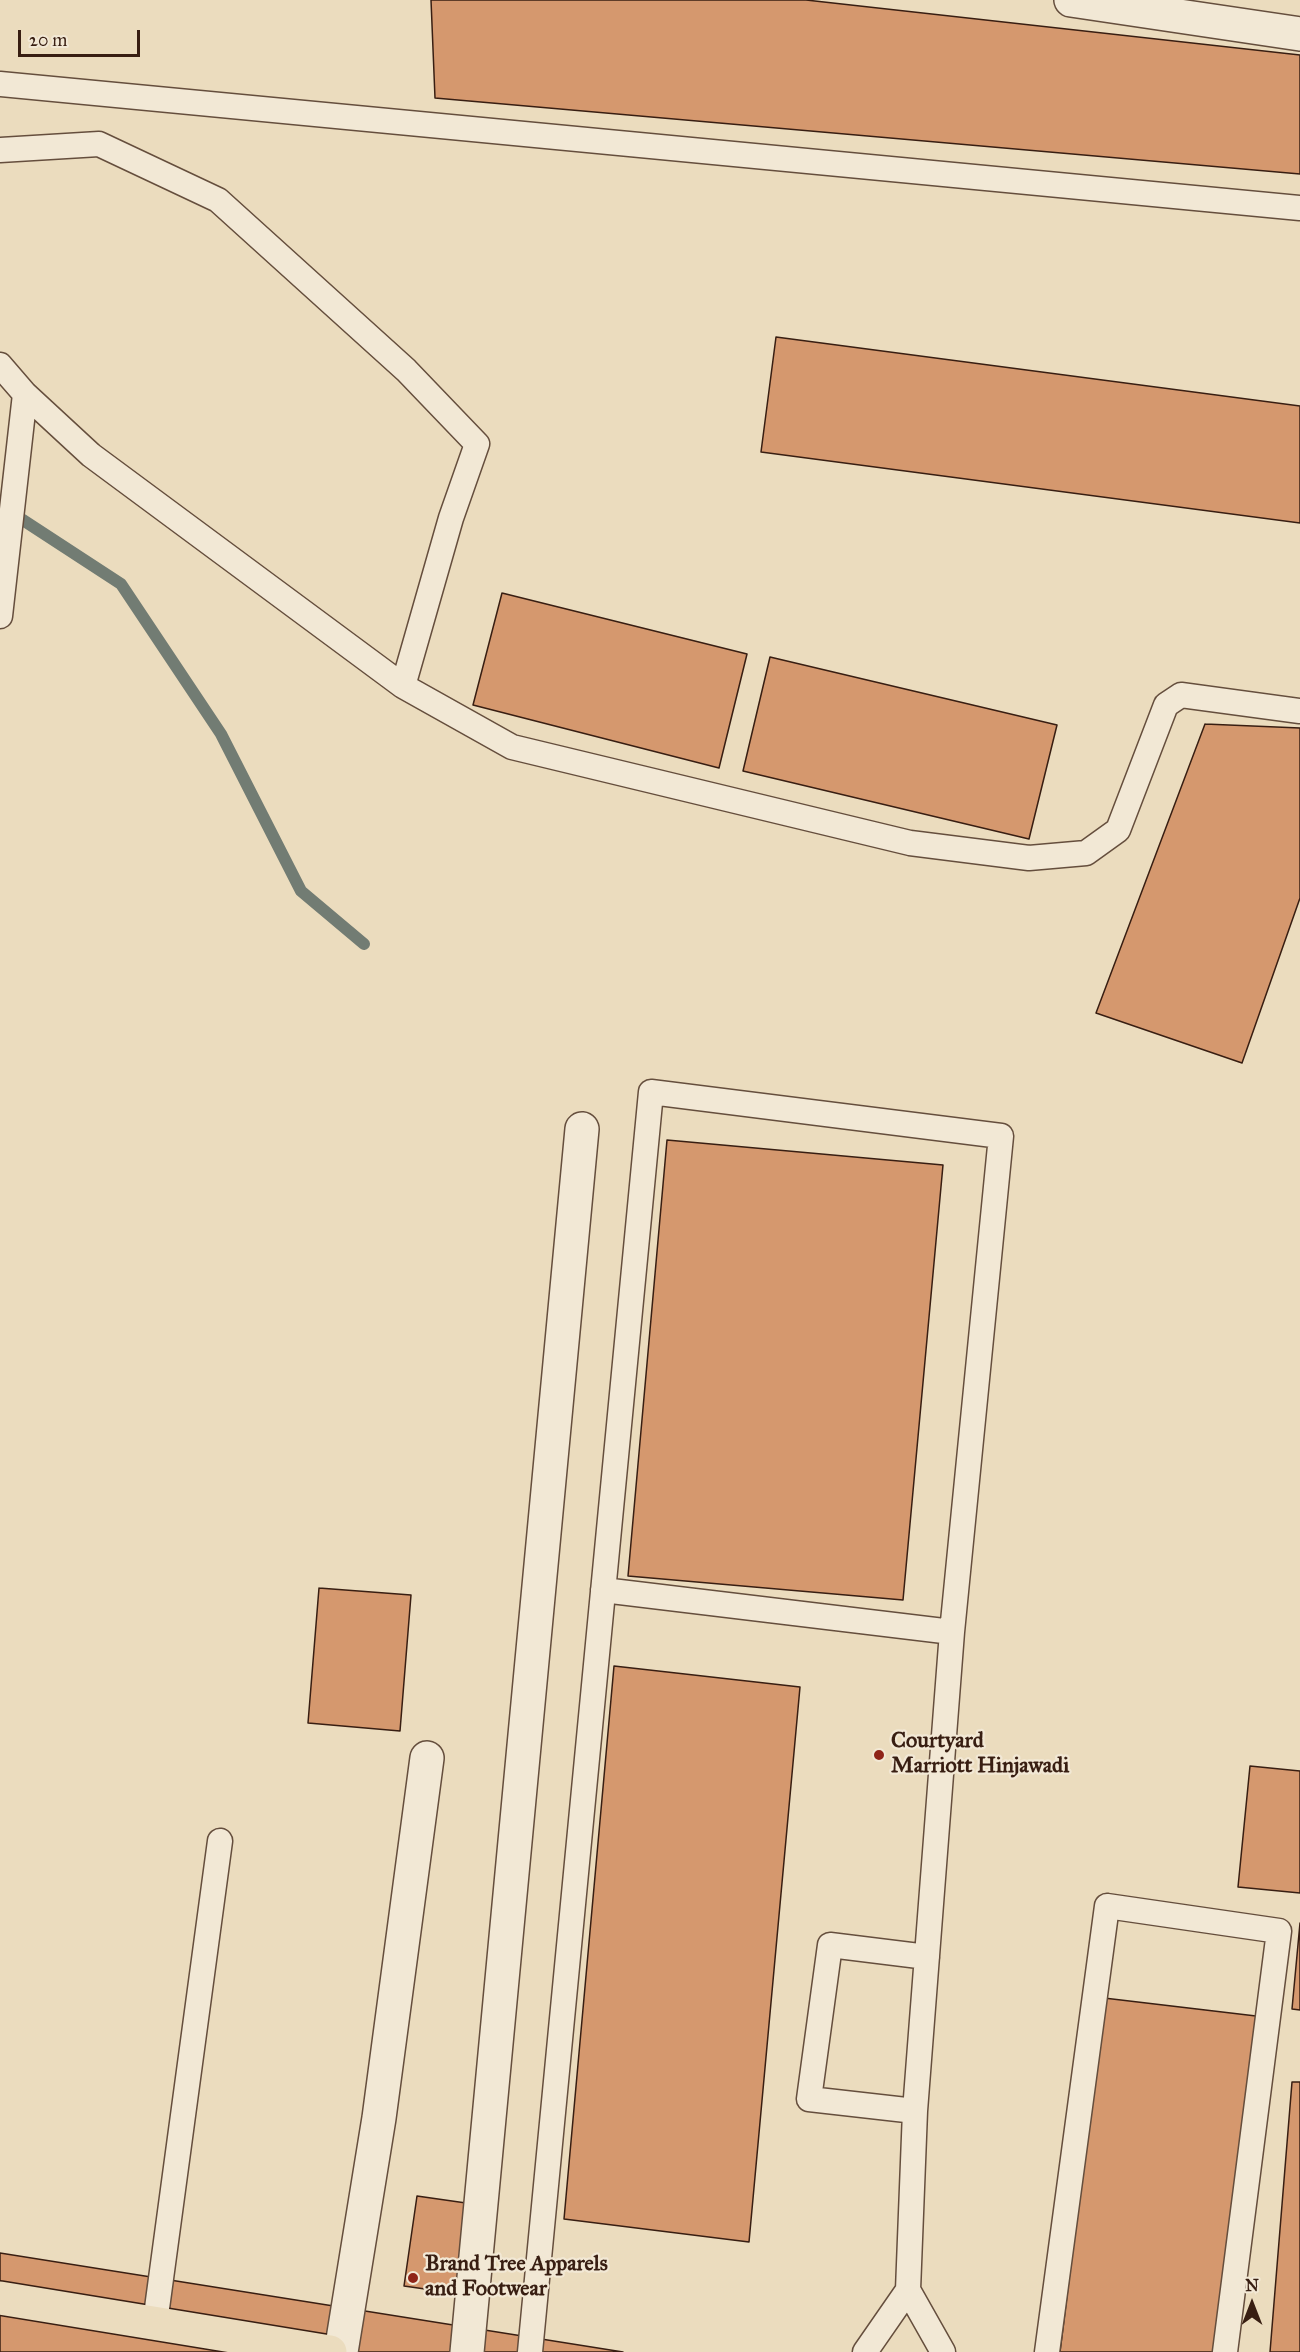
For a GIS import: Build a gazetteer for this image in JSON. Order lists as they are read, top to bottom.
{
  "places": ["Courtyard Marriott Hinjawadi", "Brand Tree Apparels and Footwear"],
  "scale_bar": "20 m",
  "north": "top"
}
